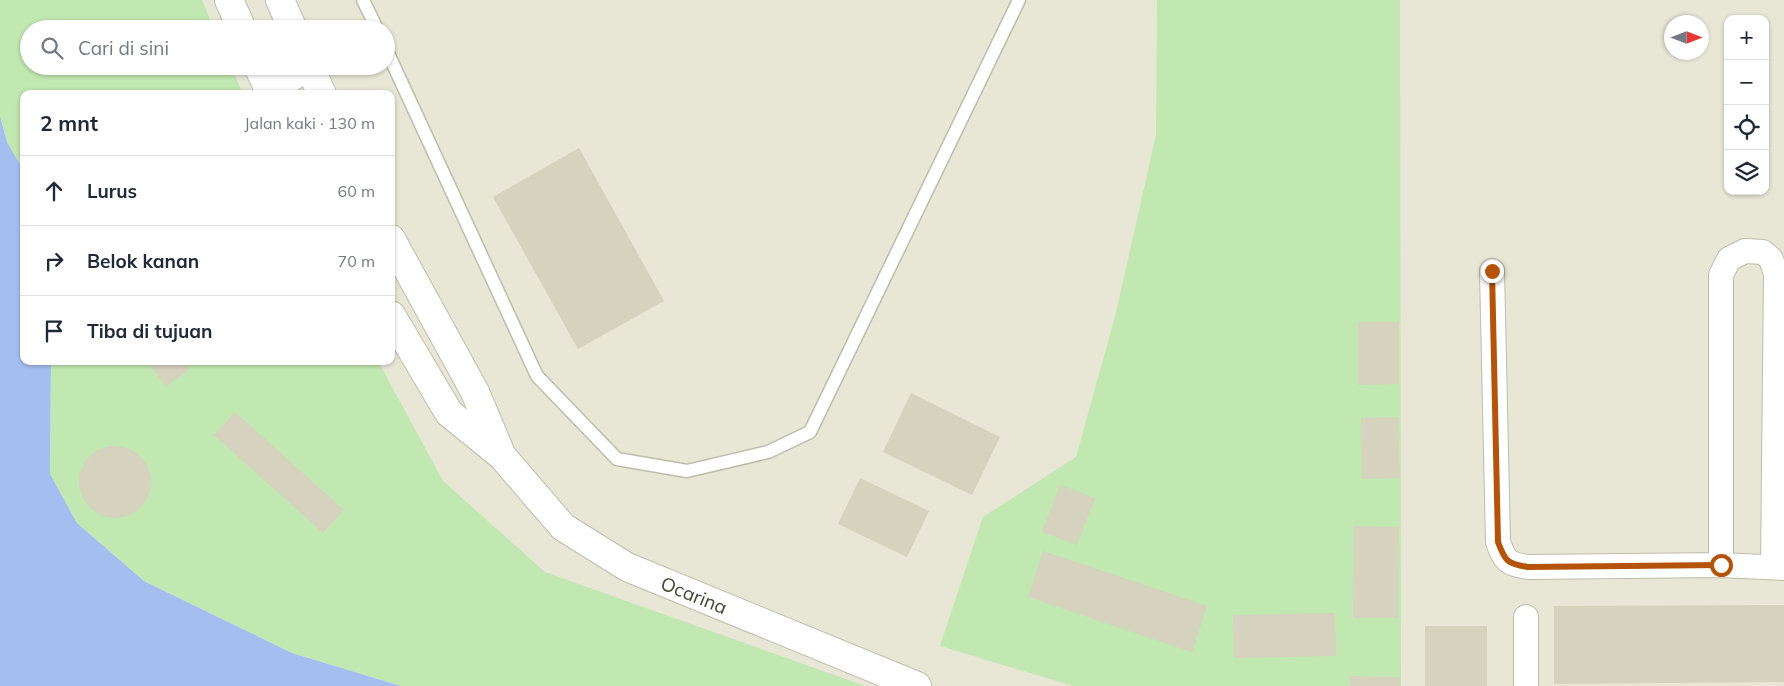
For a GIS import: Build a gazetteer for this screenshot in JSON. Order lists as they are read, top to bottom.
{
  "streets": {
    "street": ["Ocarina"]
  },
  "north": "right",
  "page": {
    "map_buttons": ["+", "−"],
    "search": "Cari di sini",
    "heading": ["2 mnt", "Jalan kaki · 130 m"],
    "list": [
      ["Lurus", "60 m"],
      ["Belok kanan", "70 m"],
      "Tiba di tujuan"
    ]
  }
}
